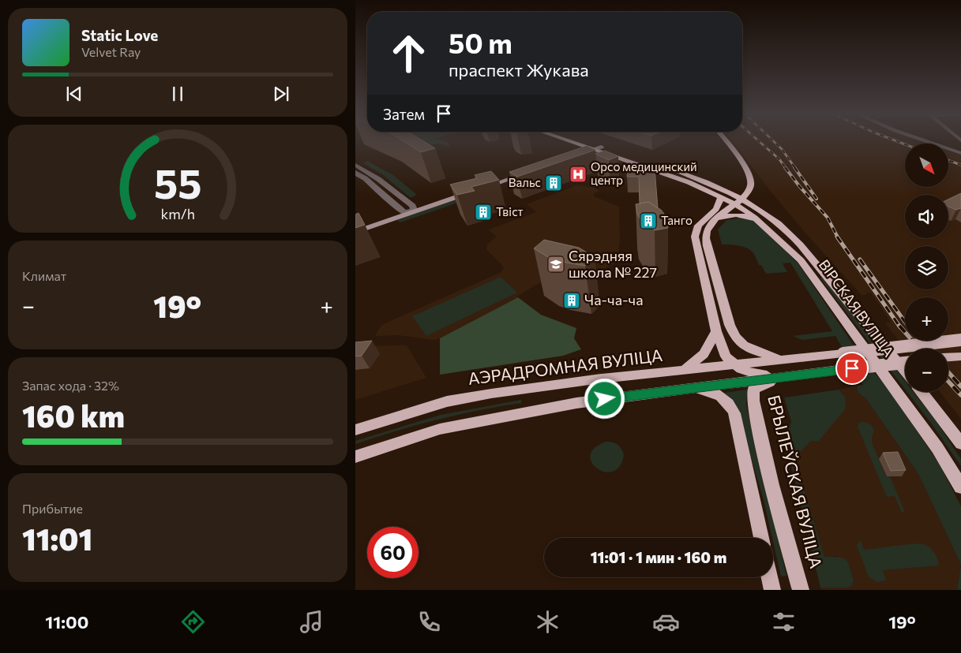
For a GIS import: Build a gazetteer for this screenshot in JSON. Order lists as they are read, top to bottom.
{
  "streets": {
    "main road": ["ВІРСКАЯ ВУЛІЦА", "АЭРАДРОМНАЯ ВУЛІЦА", "БРЫЛЕЎСКАЯ ВУЛІЦА"]
  },
  "crossings": [
    ["АЭРАДРОМНАЯ ВУЛІЦА", "БРЫЛЕЎСКАЯ ВУЛІЦА"]
  ],
  "places": {
    "hospital": ["Орсо медицинский центр"],
    "building": [
      "Вальс",
      "Твіст",
      "Танго",
      "Ча-ча-ча"
    ],
    "school or university": ["Сярэдняя школа № 227"]
  },
  "north": "bottom right",
  "page": {
    "turn": ["50 m", "праспект Жукава"],
    "song": ["Static Love", "Velvet Ray"],
    "then": "Затем",
    "map_buttons": ["+", "−"],
    "tile": [
      "Климат",
      ["Запас хода · 32%", "160 km"],
      ["Прибытие", "11:01"]
    ],
    "heat": ["−", "19°", "+"],
    "limit": "60",
    "trip": "11:01 · 1 мин · 160 m",
    "tabs": ["11:00", "19°"],
    "gauge": ["55", "km/h"]
  }
}
